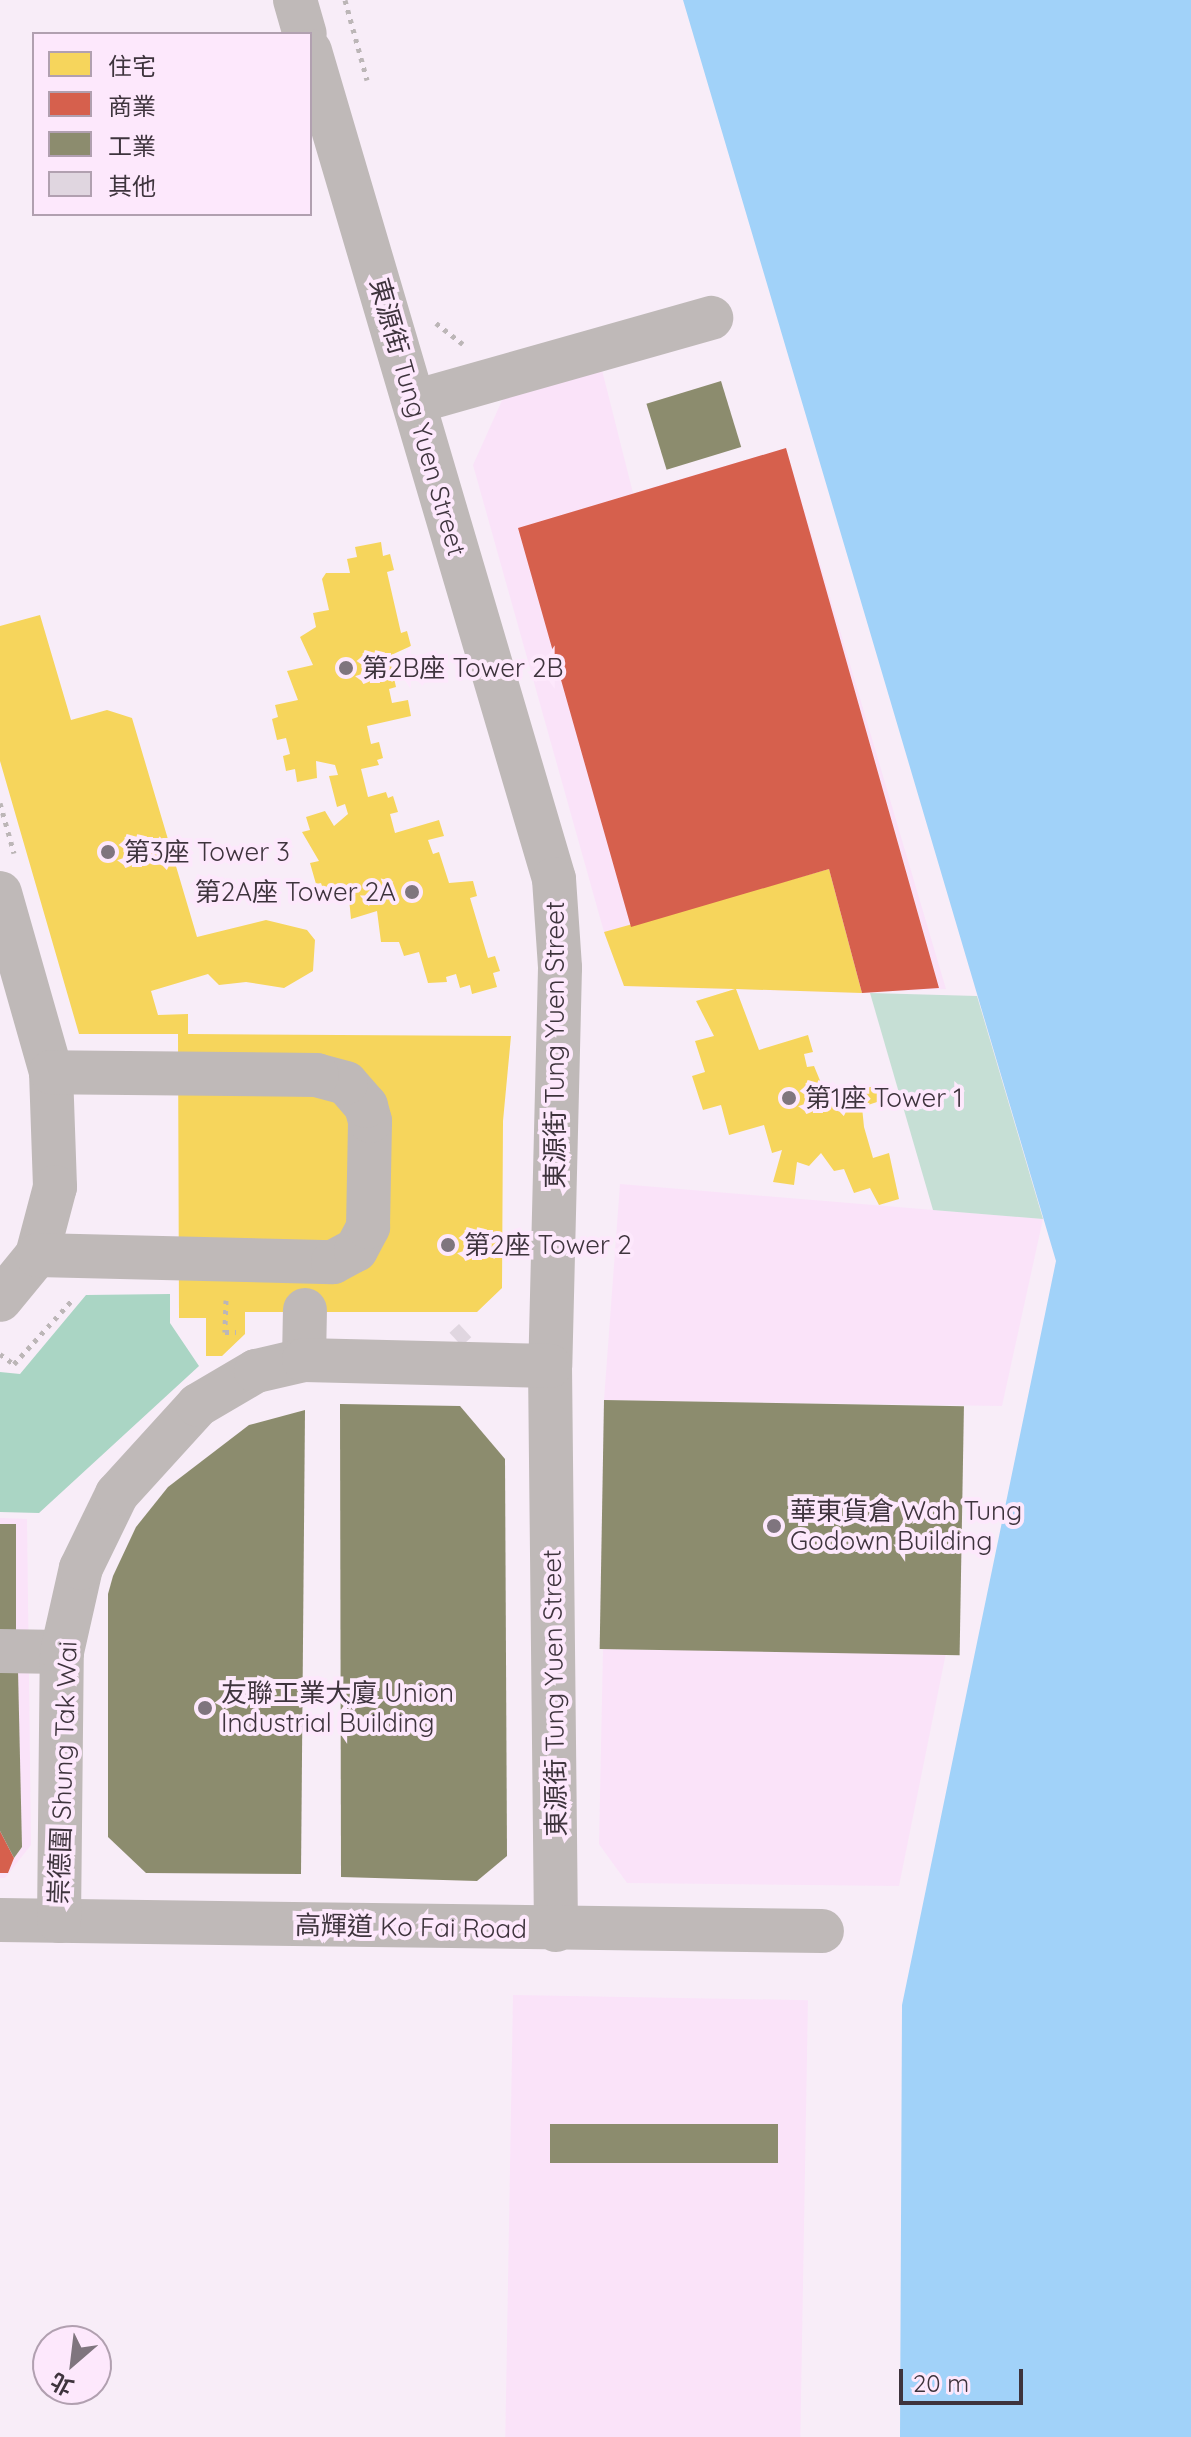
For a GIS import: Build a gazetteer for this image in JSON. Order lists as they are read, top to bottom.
{
  "streets": {
    "street": ["東源街 Tung Yuen Street", "崇德圍 Shung Tak Wai", "高輝道 Ko Fai Road"]
  },
  "crossings": [
    ["東源街 Tung Yuen Street", "崇德圍 Shung Tak Wai"],
    ["東源街 Tung Yuen Street", "高輝道 Ko Fai Road"],
    ["崇德圍 Shung Tak Wai", "高輝道 Ko Fai Road"]
  ],
  "places": [
    "第2B座 Tower 2B",
    "第3座 Tower 3",
    "第2A座 Tower 2A",
    "第1座 Tower 1",
    "第2座 Tower 2",
    "華東貨倉 Wah Tung Godown Building",
    "友聯工業大廈 Union Industrial Building"
  ],
  "legend": [
    "住宅",
    "商業",
    "工業",
    "其他"
  ],
  "scale_bar": "20 m",
  "north": "bottom left"
}
